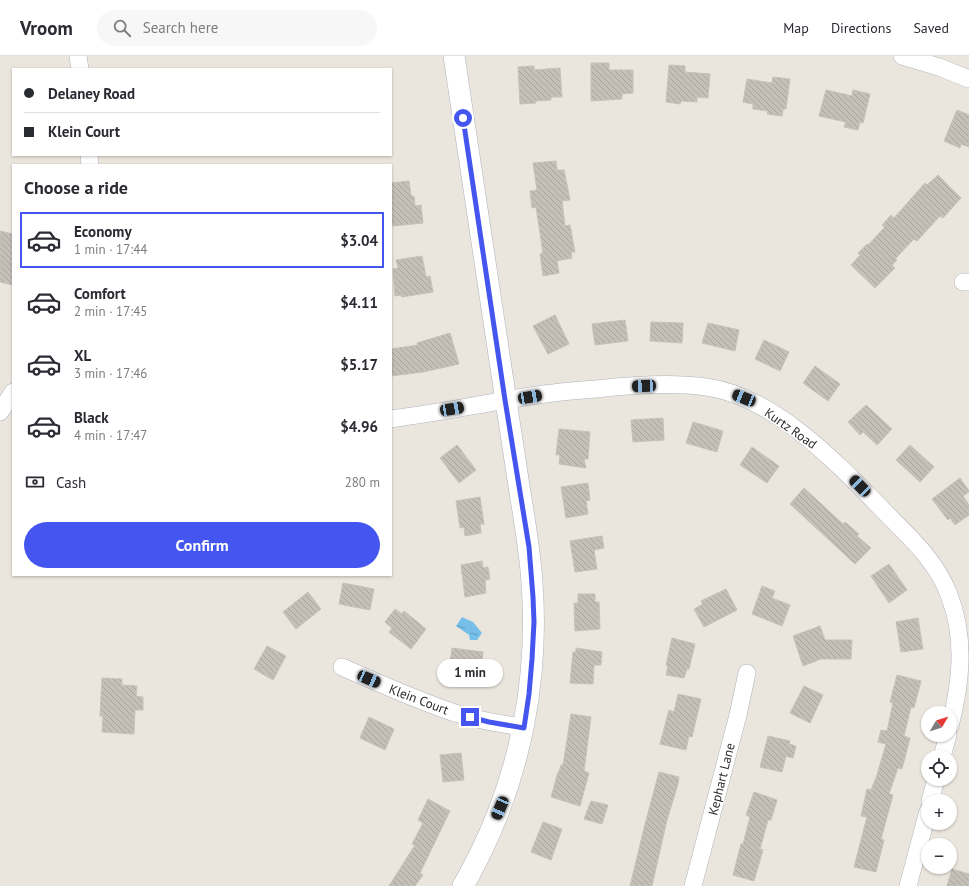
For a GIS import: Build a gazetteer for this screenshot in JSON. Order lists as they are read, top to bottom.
{
  "streets": {
    "street": ["Kurtz Road", "Klein Court", "Kephart Lane"]
  },
  "north": "top right",
  "page": {
    "header": "Vroom",
    "search": "Search here",
    "nav": ["Map", "Directions", "Saved"],
    "banner": ["Delaney Road", "Klein Court"],
    "heading": "Choose a ride",
    "list": [
      {
        "name": "Economy",
        "note": "1 min · 17:44",
        "value": "$3.04"
      },
      {
        "name": "Comfort",
        "note": "2 min · 17:45",
        "value": "$4.11"
      },
      {
        "name": "XL",
        "note": "3 min · 17:46",
        "value": "$5.17"
      },
      {
        "name": "Black",
        "note": "4 min · 17:47",
        "value": "$4.96"
      }
    ],
    "pay": ["Cash", "280 m"],
    "buttons": "Confirm",
    "bubble": "1 min",
    "map_buttons": ["+", "−"]
  }
}
